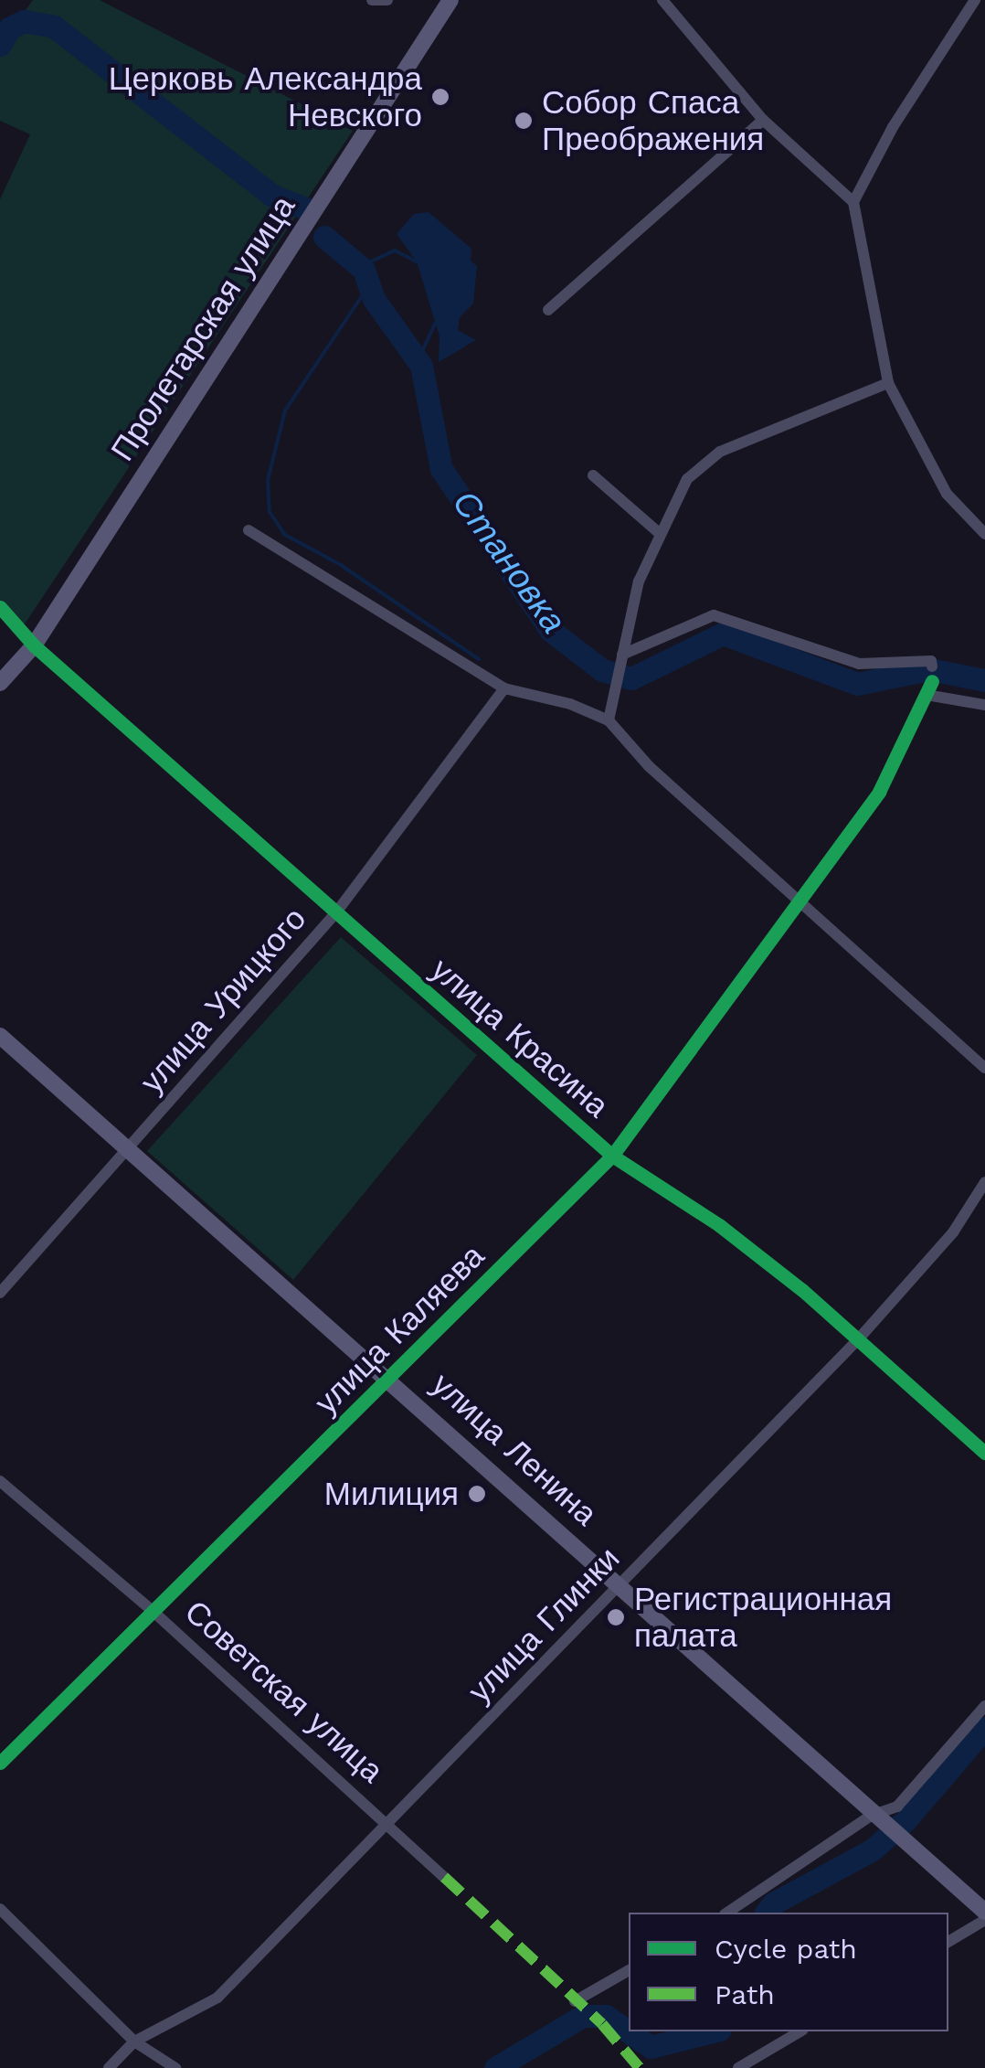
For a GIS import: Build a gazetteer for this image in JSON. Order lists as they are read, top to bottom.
{
  "streets": {
    "main road": ["Пролетарская улица", "улица Ленина"],
    "street": [
      "улица Урицкого",
      "улица Красина",
      "улица Каляева",
      "улица Глинки",
      "Советская улица"
    ]
  },
  "crossings": [
    ["Пролетарская улица", "улица Красина"],
    ["улица Урицкого", "улица Красина"],
    ["улица Урицкого", "улица Ленина"],
    ["улица Красина", "улица Каляева"],
    ["улица Красина", "улица Глинки"],
    ["улица Каляева", "улица Ленина"],
    ["улица Каляева", "Советская улица"],
    ["улица Ленина", "улица Глинки"],
    ["улица Глинки", "Советская улица"]
  ],
  "water": ["Становка"],
  "places": [
    "Церковь Александра Невского",
    "Собор Спаса Преображения",
    "Милиция",
    "Регистрационная палата"
  ],
  "legend": ["Cycle path", "Path"]
}
